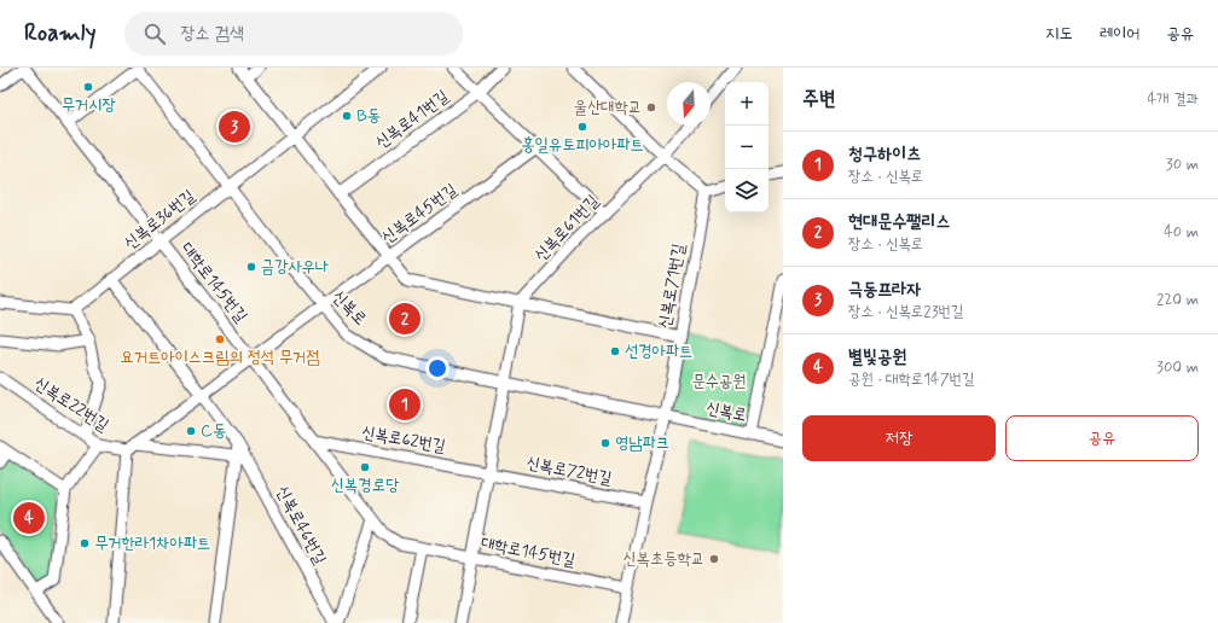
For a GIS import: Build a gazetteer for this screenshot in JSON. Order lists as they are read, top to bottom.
{
  "streets": {
    "street": [
      "신복로41번길",
      "신복로45번길",
      "신복로36번길",
      "신복로61번길",
      "대학로145번길",
      "신복로71번길",
      "신복로",
      "신복로22번길",
      "신복로62번길",
      "신복로72번길",
      "신복로46번길"
    ]
  },
  "crossings": [
    ["신복로45번길", "신복로"],
    ["신복로36번길", "대학로145번길"],
    ["신복로36번길", "신복로"],
    ["대학로145번길", "신복로62번길"],
    ["신복로71번길", "신복로"],
    ["신복로62번길", "신복로72번길"]
  ],
  "parks": ["문수공원"],
  "places": [
    "무거시장",
    "울산대학교",
    "B동",
    "홍일유토피아아파트",
    "금강사우나",
    "요거트아이스크림의 정석 무거점",
    "선경아파트",
    "C동",
    "영남파크",
    "신복경로당",
    "무거한라1차아파트",
    "신복초등학교"
  ],
  "north": "bottom",
  "page": {
    "header": "Roamly",
    "search": "장소 검색",
    "nav": ["지도", "레이어", "공유"],
    "heading": ["주변", "4개 결과"],
    "map_buttons": ["+", "−"],
    "pins": [
      "3",
      "2",
      "1",
      "4"
    ],
    "list": [
      {
        "mark": "1",
        "name": "청구하이츠",
        "note": "장소 · 신복로",
        "value": "30 m"
      },
      {
        "mark": "2",
        "name": "현대문수팰리스",
        "note": "장소 · 신복로",
        "value": "40 m"
      },
      {
        "mark": "3",
        "name": "극동프라자",
        "note": "장소 · 신복로23번길",
        "value": "220 m"
      },
      {
        "mark": "4",
        "name": "별빛공원",
        "note": "공원 · 대학로147번길",
        "value": "300 m"
      }
    ],
    "buttons": ["저장", "공유"]
  }
}
